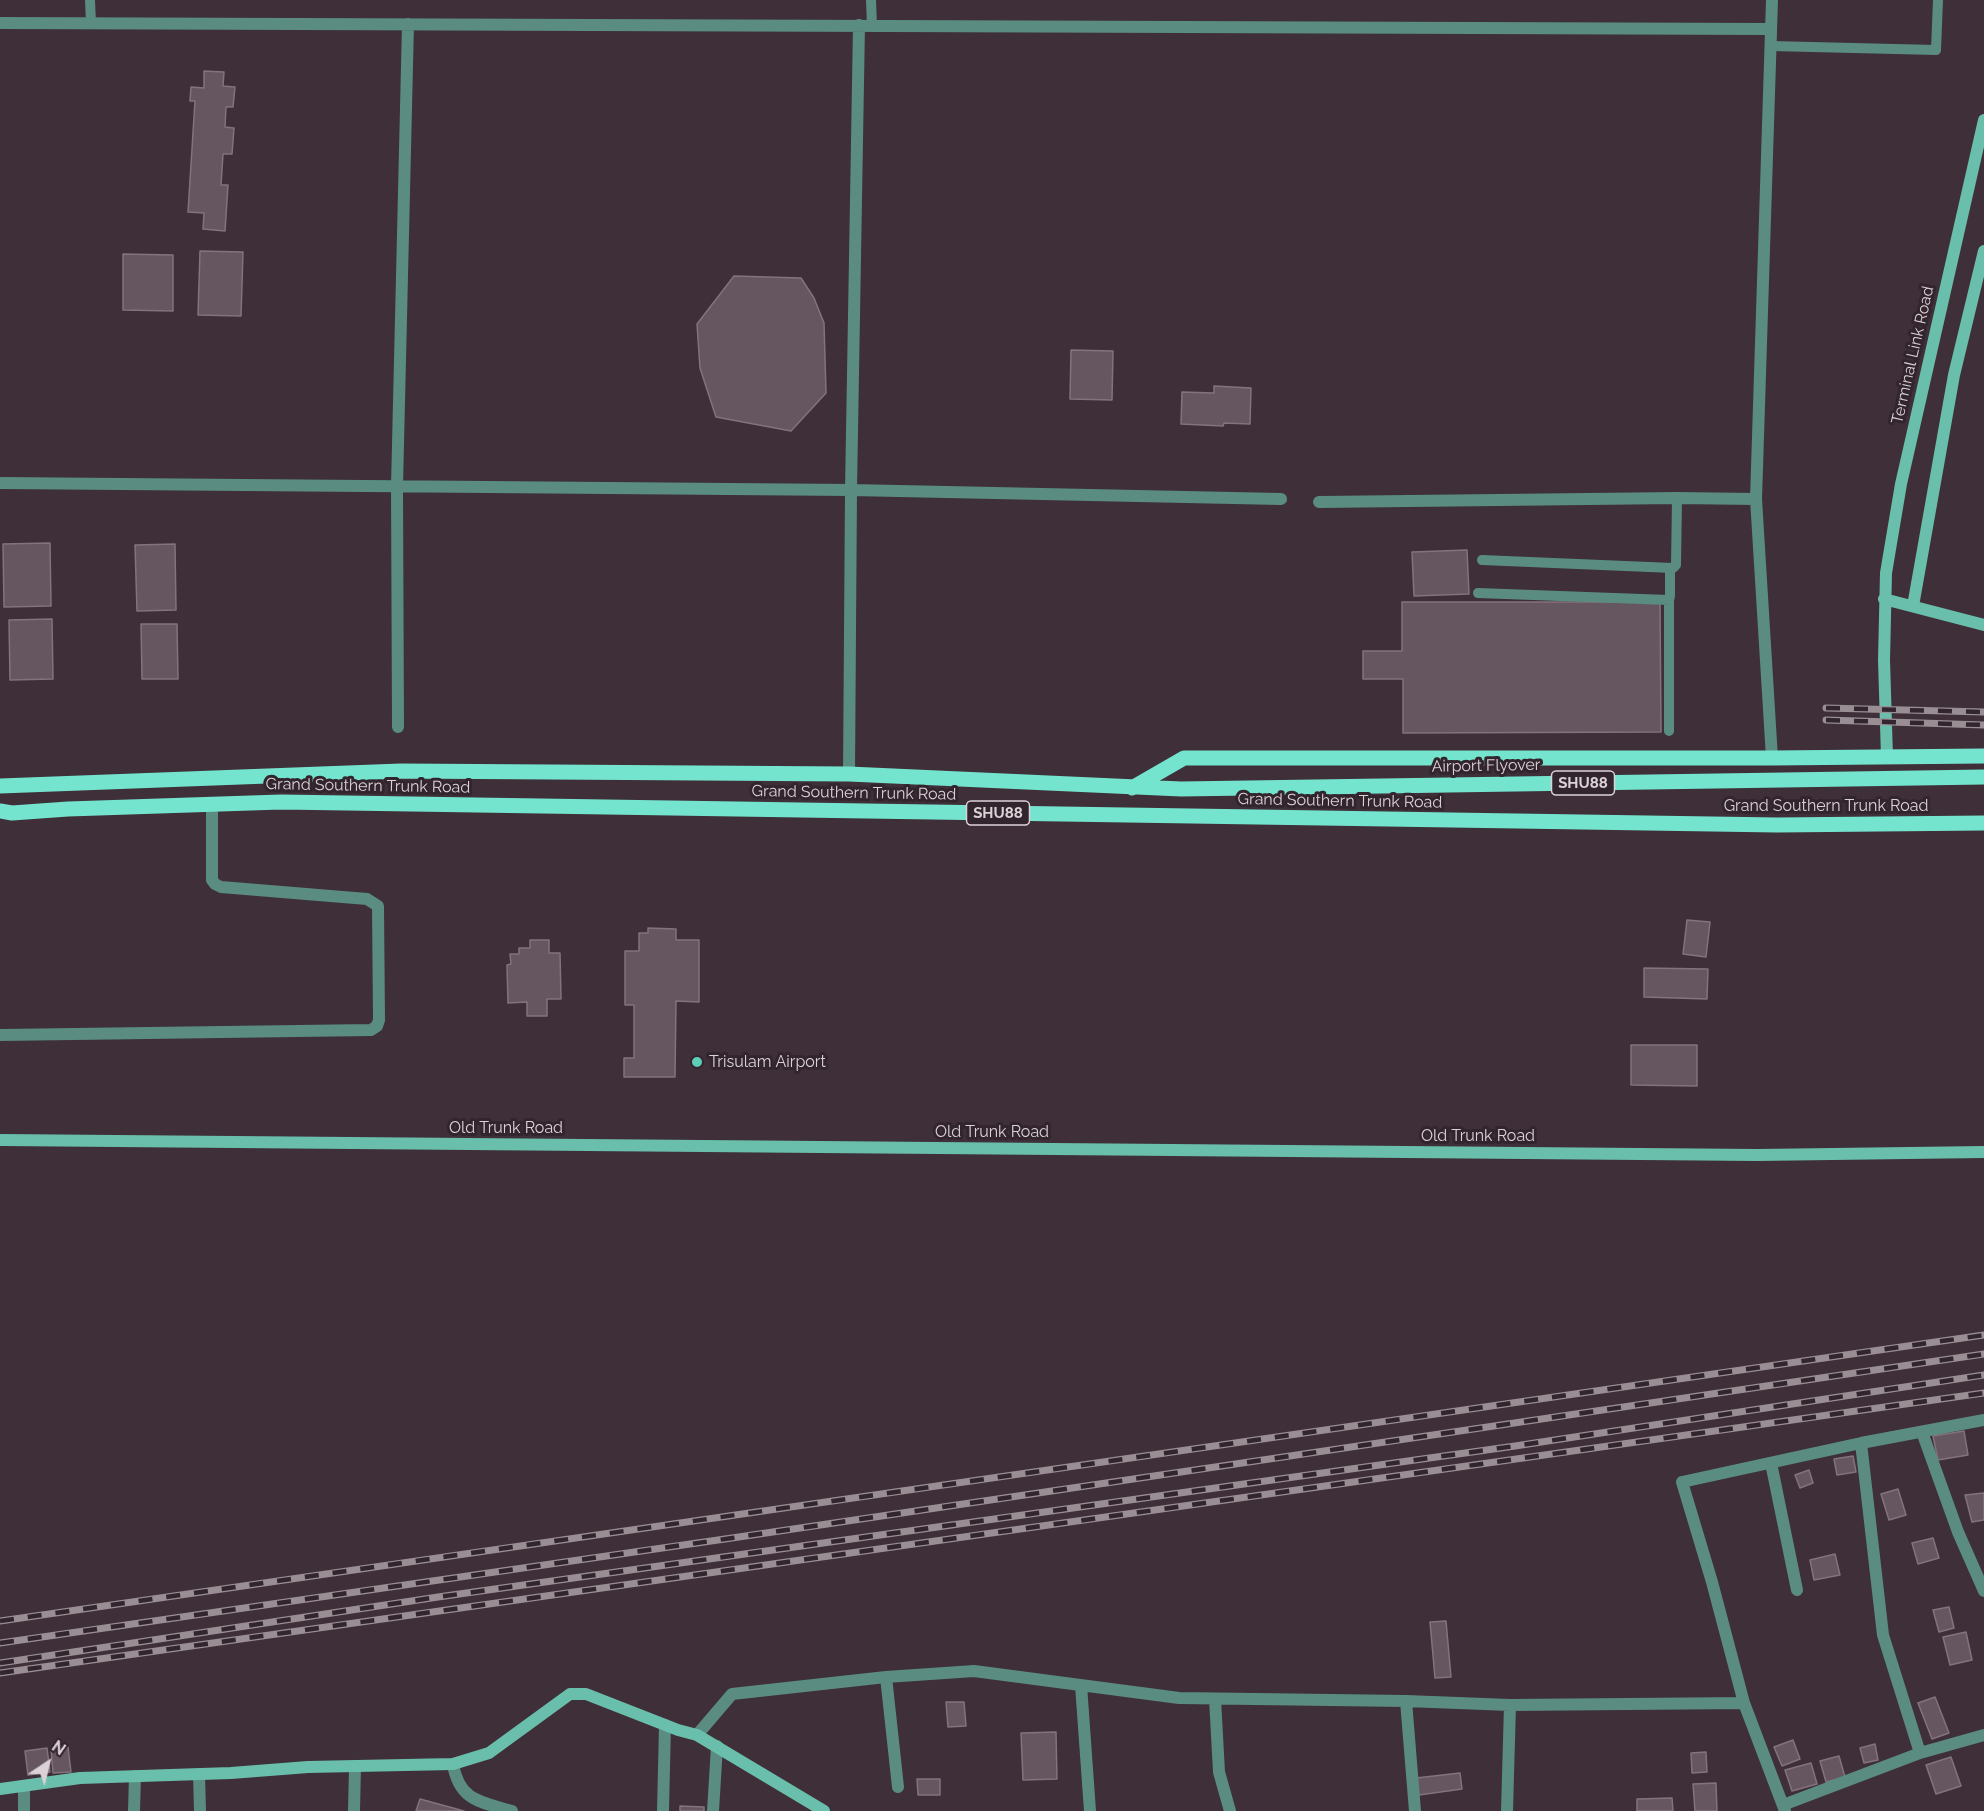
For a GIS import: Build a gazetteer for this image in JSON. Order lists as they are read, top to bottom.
{
  "streets": {
    "main road": ["Airport Flyover", "SHU88", "Grand Southern Trunk Road"],
    "street": ["Terminal Link Road", "Old Trunk Road"]
  },
  "crossings": [
    ["Airport Flyover", "Grand Southern Trunk Road"]
  ],
  "places": ["Trisulam Airport"],
  "north": "top right"
}
